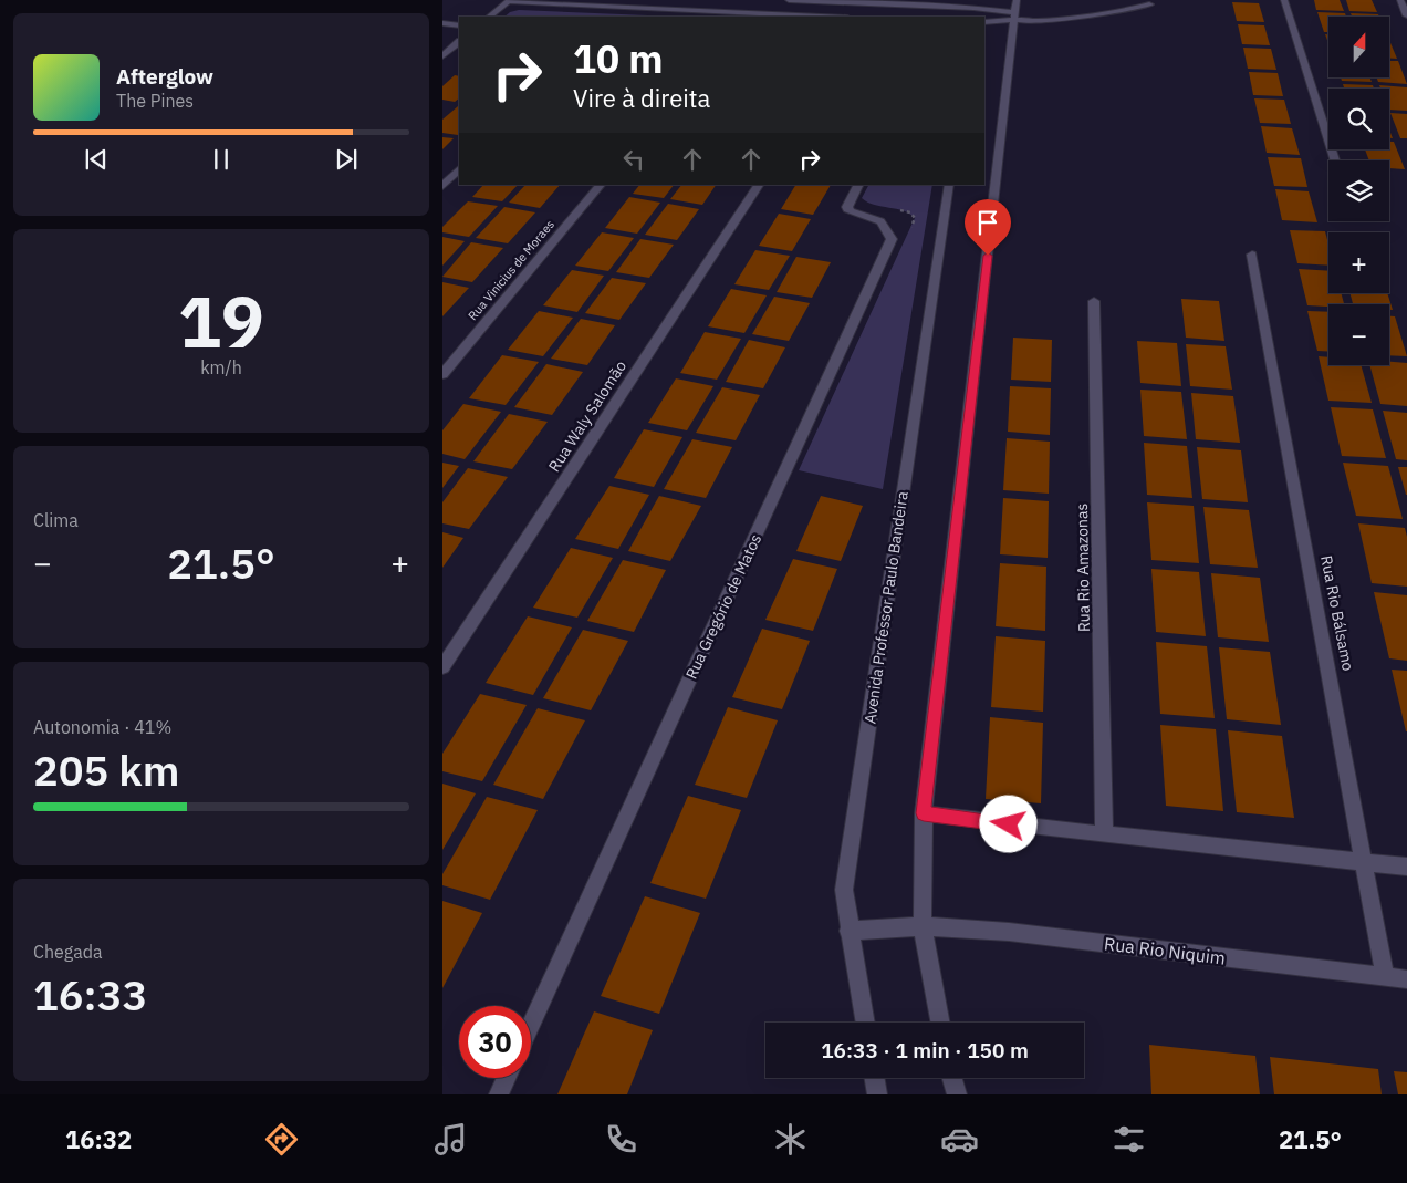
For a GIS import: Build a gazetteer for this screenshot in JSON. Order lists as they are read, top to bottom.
{
  "streets": {
    "street": [
      "Rua Vinicius de Moraes",
      "Rua Waly Salomão",
      "Rua Rio Amazonas",
      "Rua Gregório de Matos",
      "Avenida Professor Paulo Bandeira",
      "Rua Rio Bálsamo",
      "Rua Rio Niquim"
    ]
  },
  "crossings": [
    ["Avenida Professor Paulo Bandeira", "Rua Rio Niquim"],
    ["Rua Rio Bálsamo", "Rua Rio Niquim"]
  ],
  "north": "top",
  "page": {
    "map_buttons": ["+", "−"],
    "turn": ["10 m", "Vire à direita"],
    "song": ["Afterglow", "The Pines"],
    "tile": [
      ["19", "km/h"],
      "Clima",
      ["Autonomia · 41%", "205 km"],
      ["Chegada", "16:33"]
    ],
    "heat": ["−", "21.5°", "+"],
    "limit": "30",
    "trip": "16:33 · 1 min · 150 m",
    "tabs": ["16:32", "21.5°"]
  }
}
